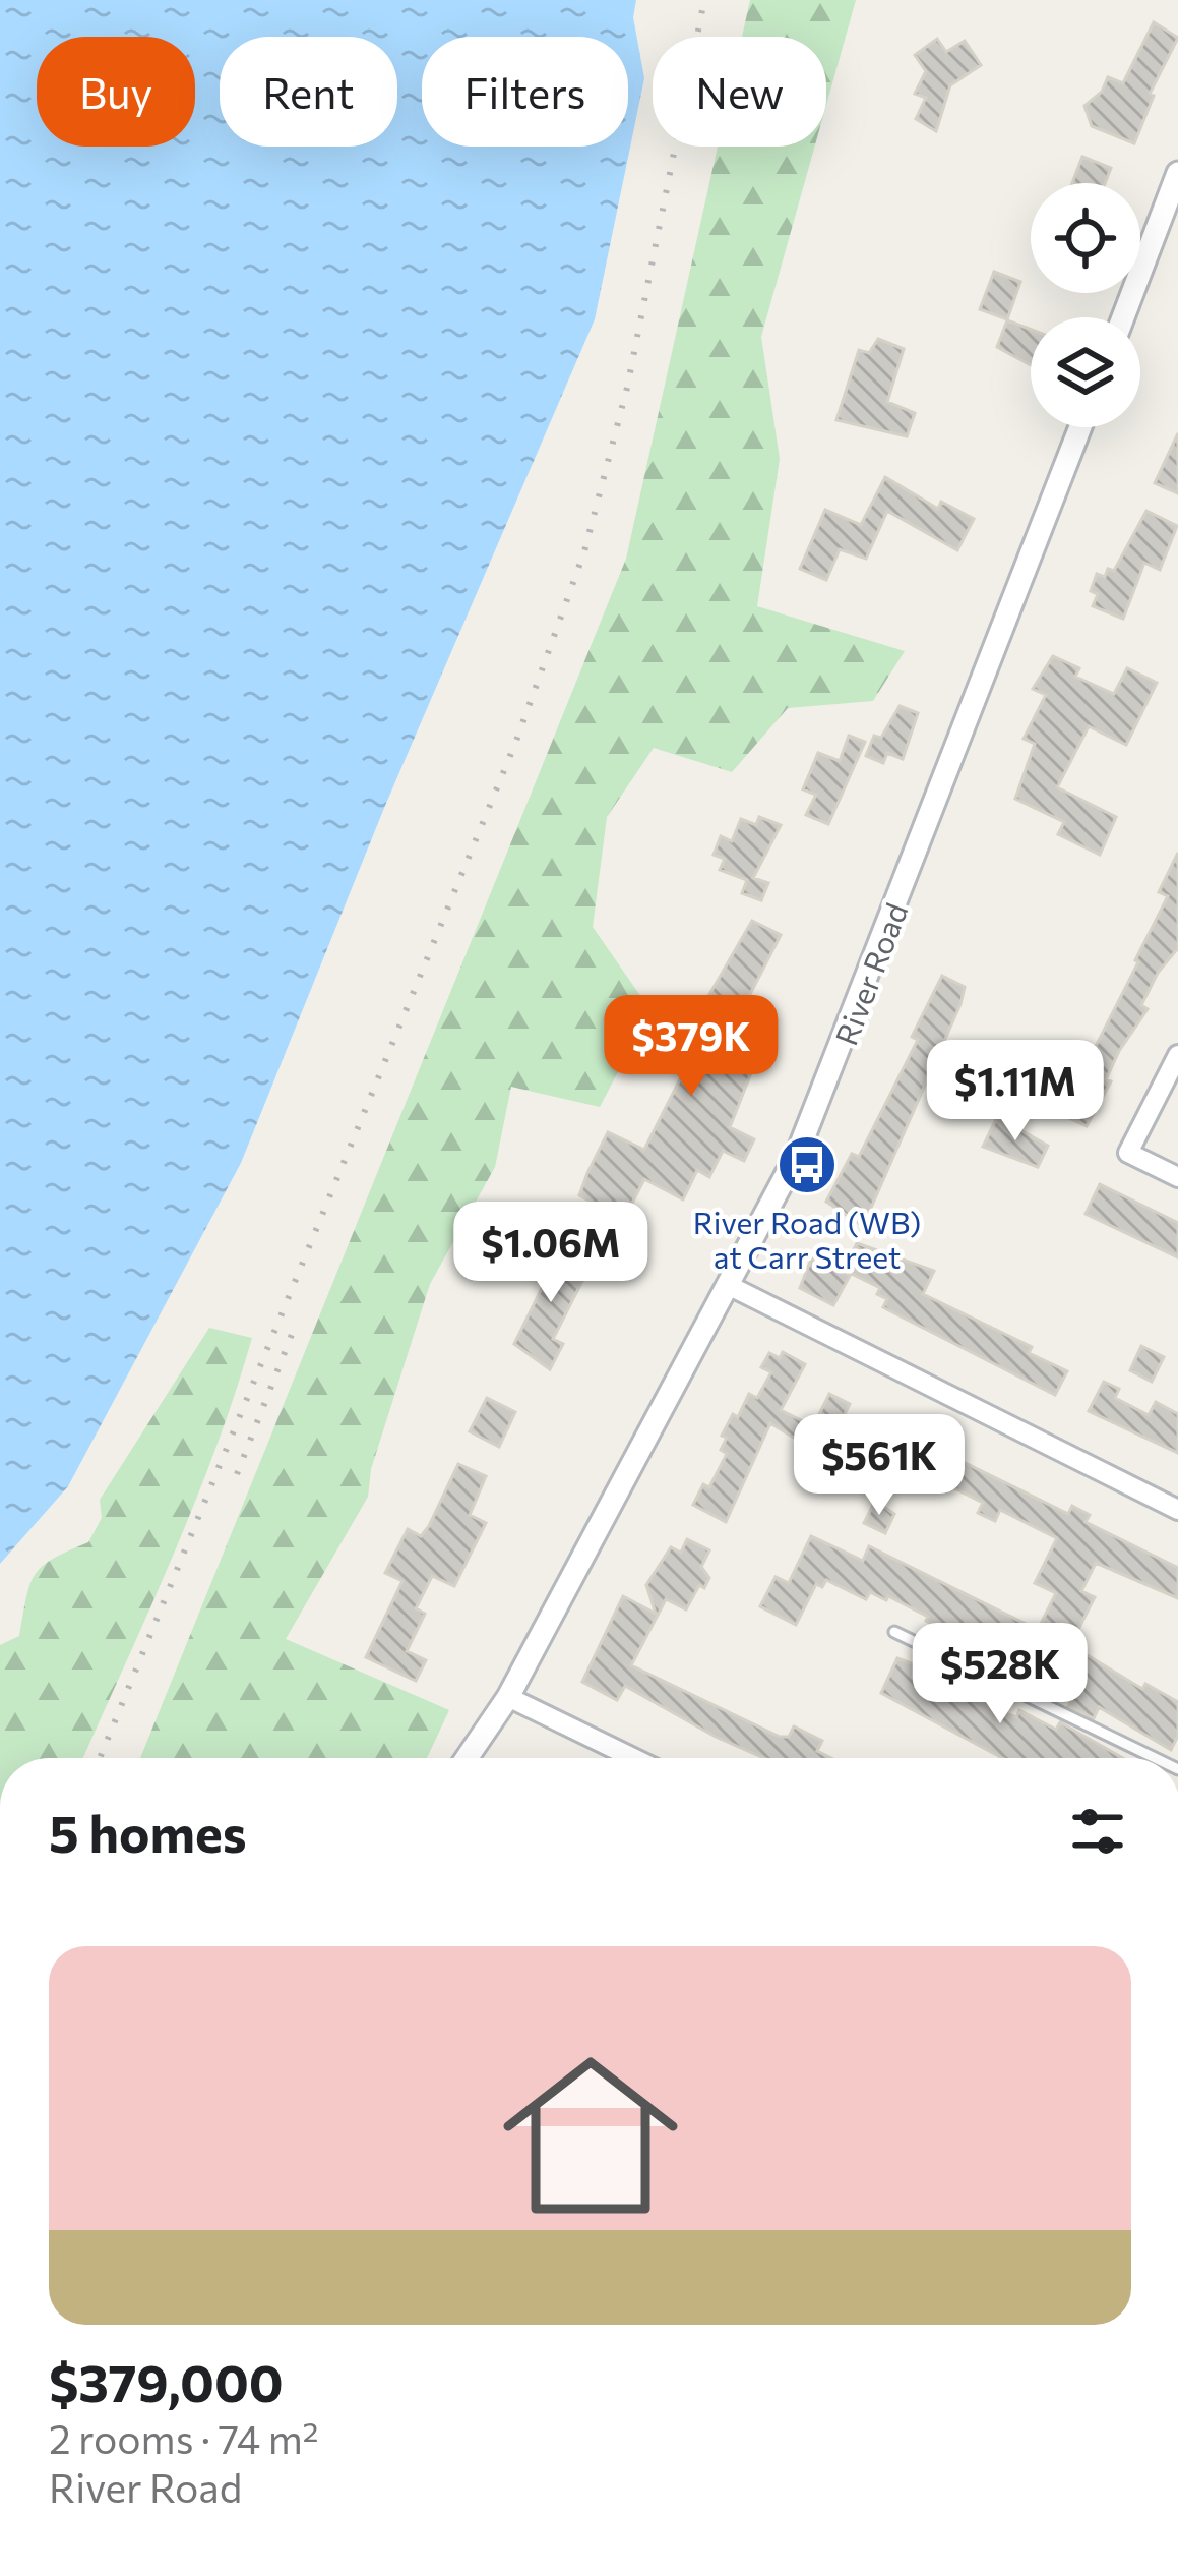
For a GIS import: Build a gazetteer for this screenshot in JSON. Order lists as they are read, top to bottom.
{
  "streets": {
    "street": ["River Road"]
  },
  "places": {
    "bus stop": ["River Road (WB) at Carr Street"]
  },
  "page": {
    "chip": [
      "Buy",
      "Rent",
      "Filters",
      "New"
    ],
    "price": [
      "$379K",
      "$1.11M",
      "$1.06M",
      "$561K",
      "$528K"
    ],
    "heading": "5 homes",
    "list": [
      {
        "name": "$379,000",
        "note": "2 rooms · 74 m² · River Road"
      }
    ]
  }
}
